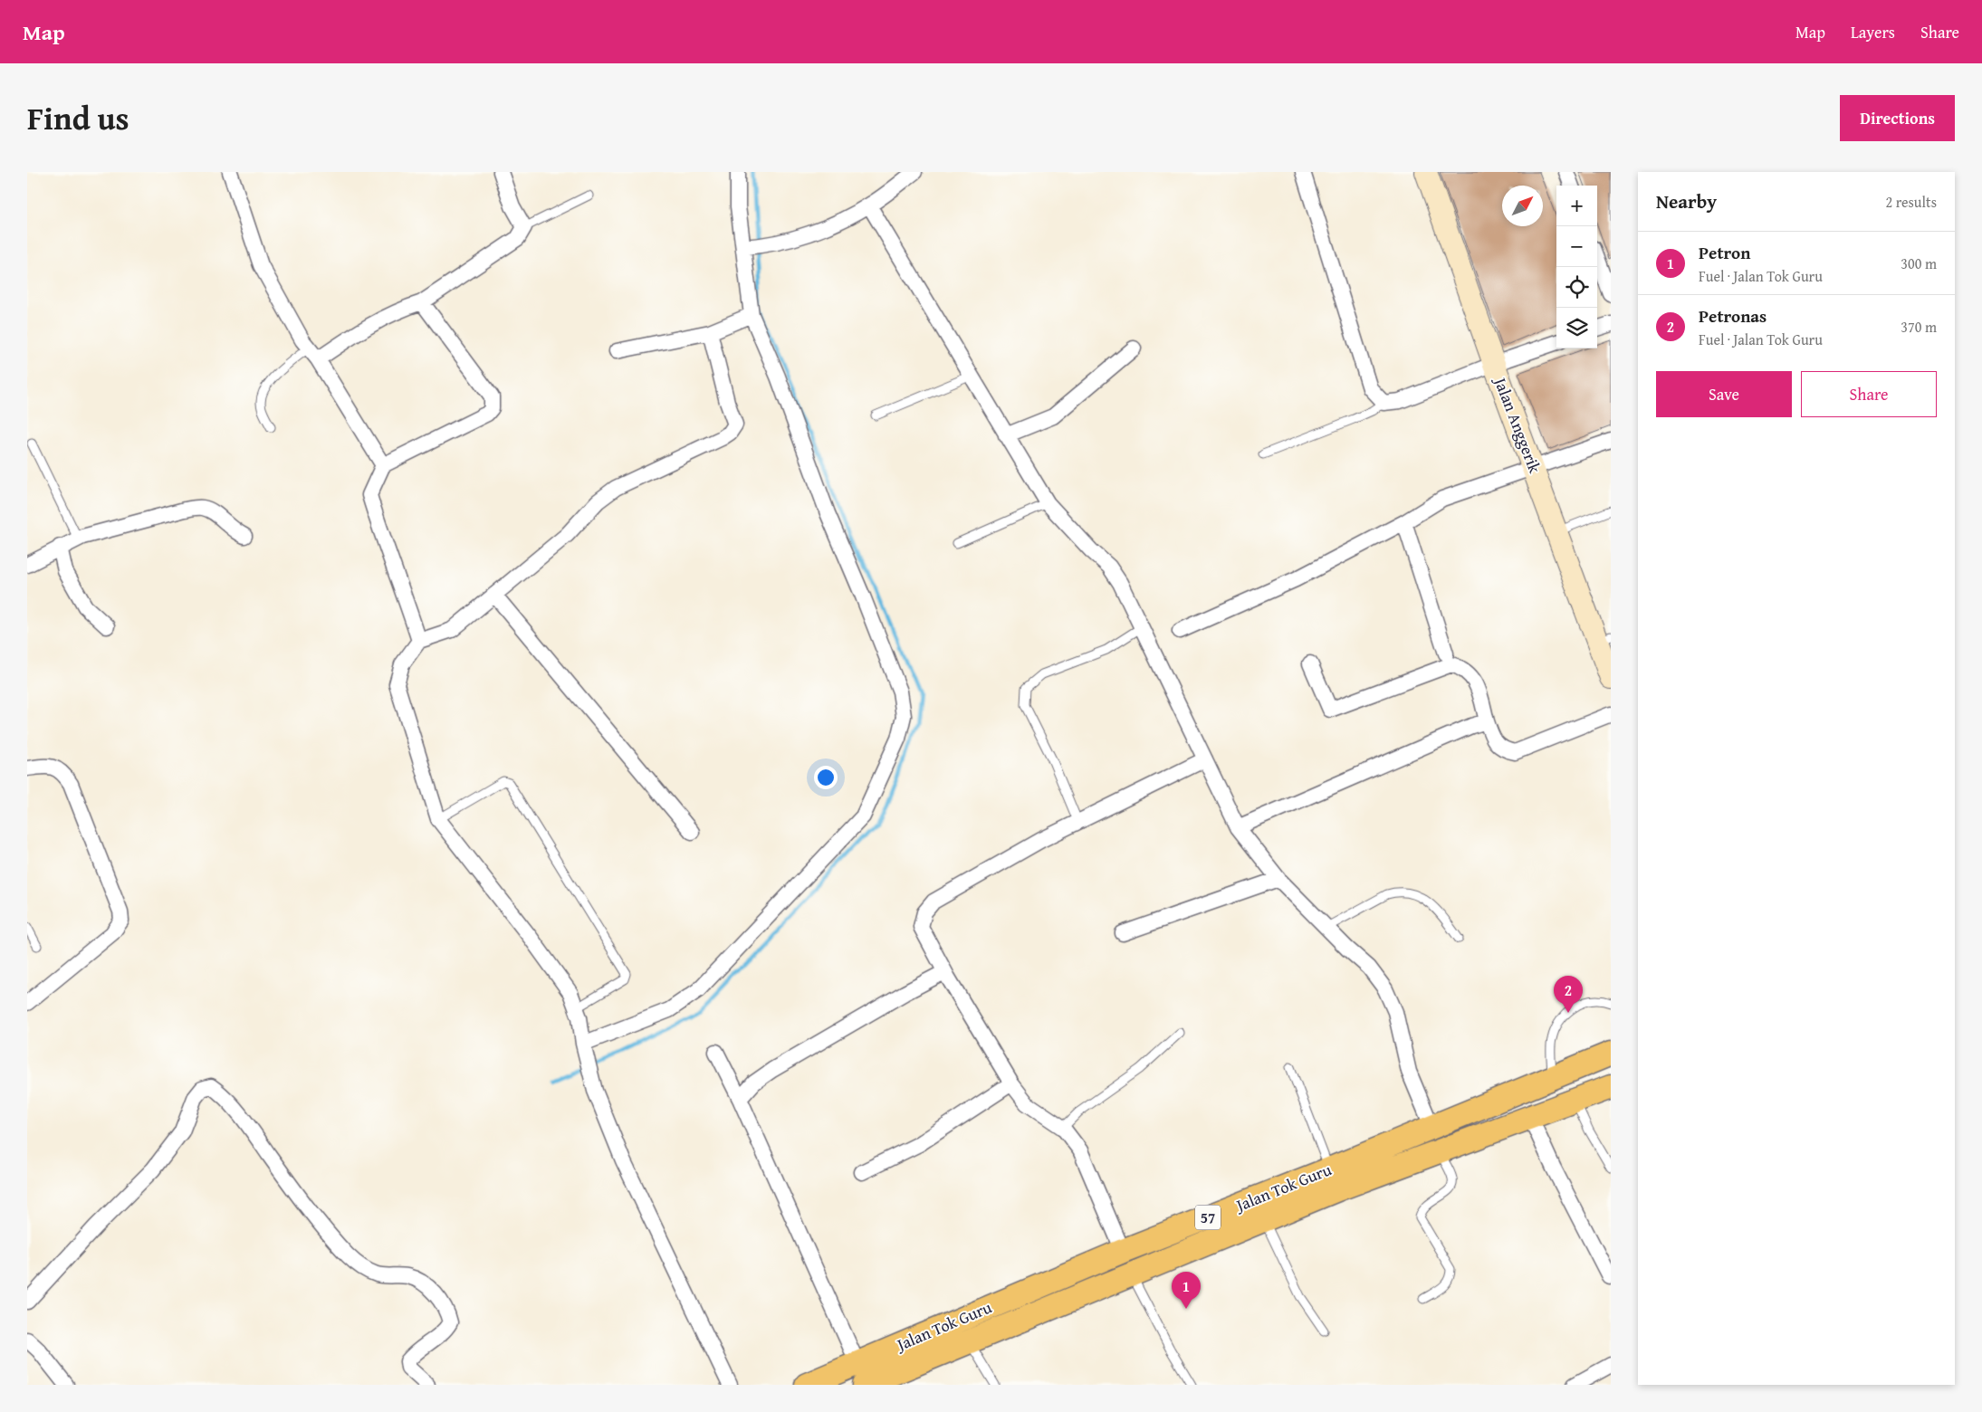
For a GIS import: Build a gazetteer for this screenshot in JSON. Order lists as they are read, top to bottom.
{
  "streets": {
    "main road": ["Jalan Anggerik", "Jalan Tok Guru", "57"]
  },
  "north": "top right",
  "page": {
    "header": "Map",
    "nav": ["Map", "Layers", "Share"],
    "title": "Find us",
    "buttons": [
      "Directions",
      ["Save", "Share"]
    ],
    "heading": ["Nearby", "2 results"],
    "map_buttons": ["+", "−"],
    "list": [
      {
        "mark": "1",
        "name": "Petron",
        "note": "Fuel · Jalan Tok Guru",
        "value": "300 m"
      },
      {
        "mark": "2",
        "name": "Petronas",
        "note": "Fuel · Jalan Tok Guru",
        "value": "370 m"
      }
    ],
    "pins": ["2", "1"]
  }
}
